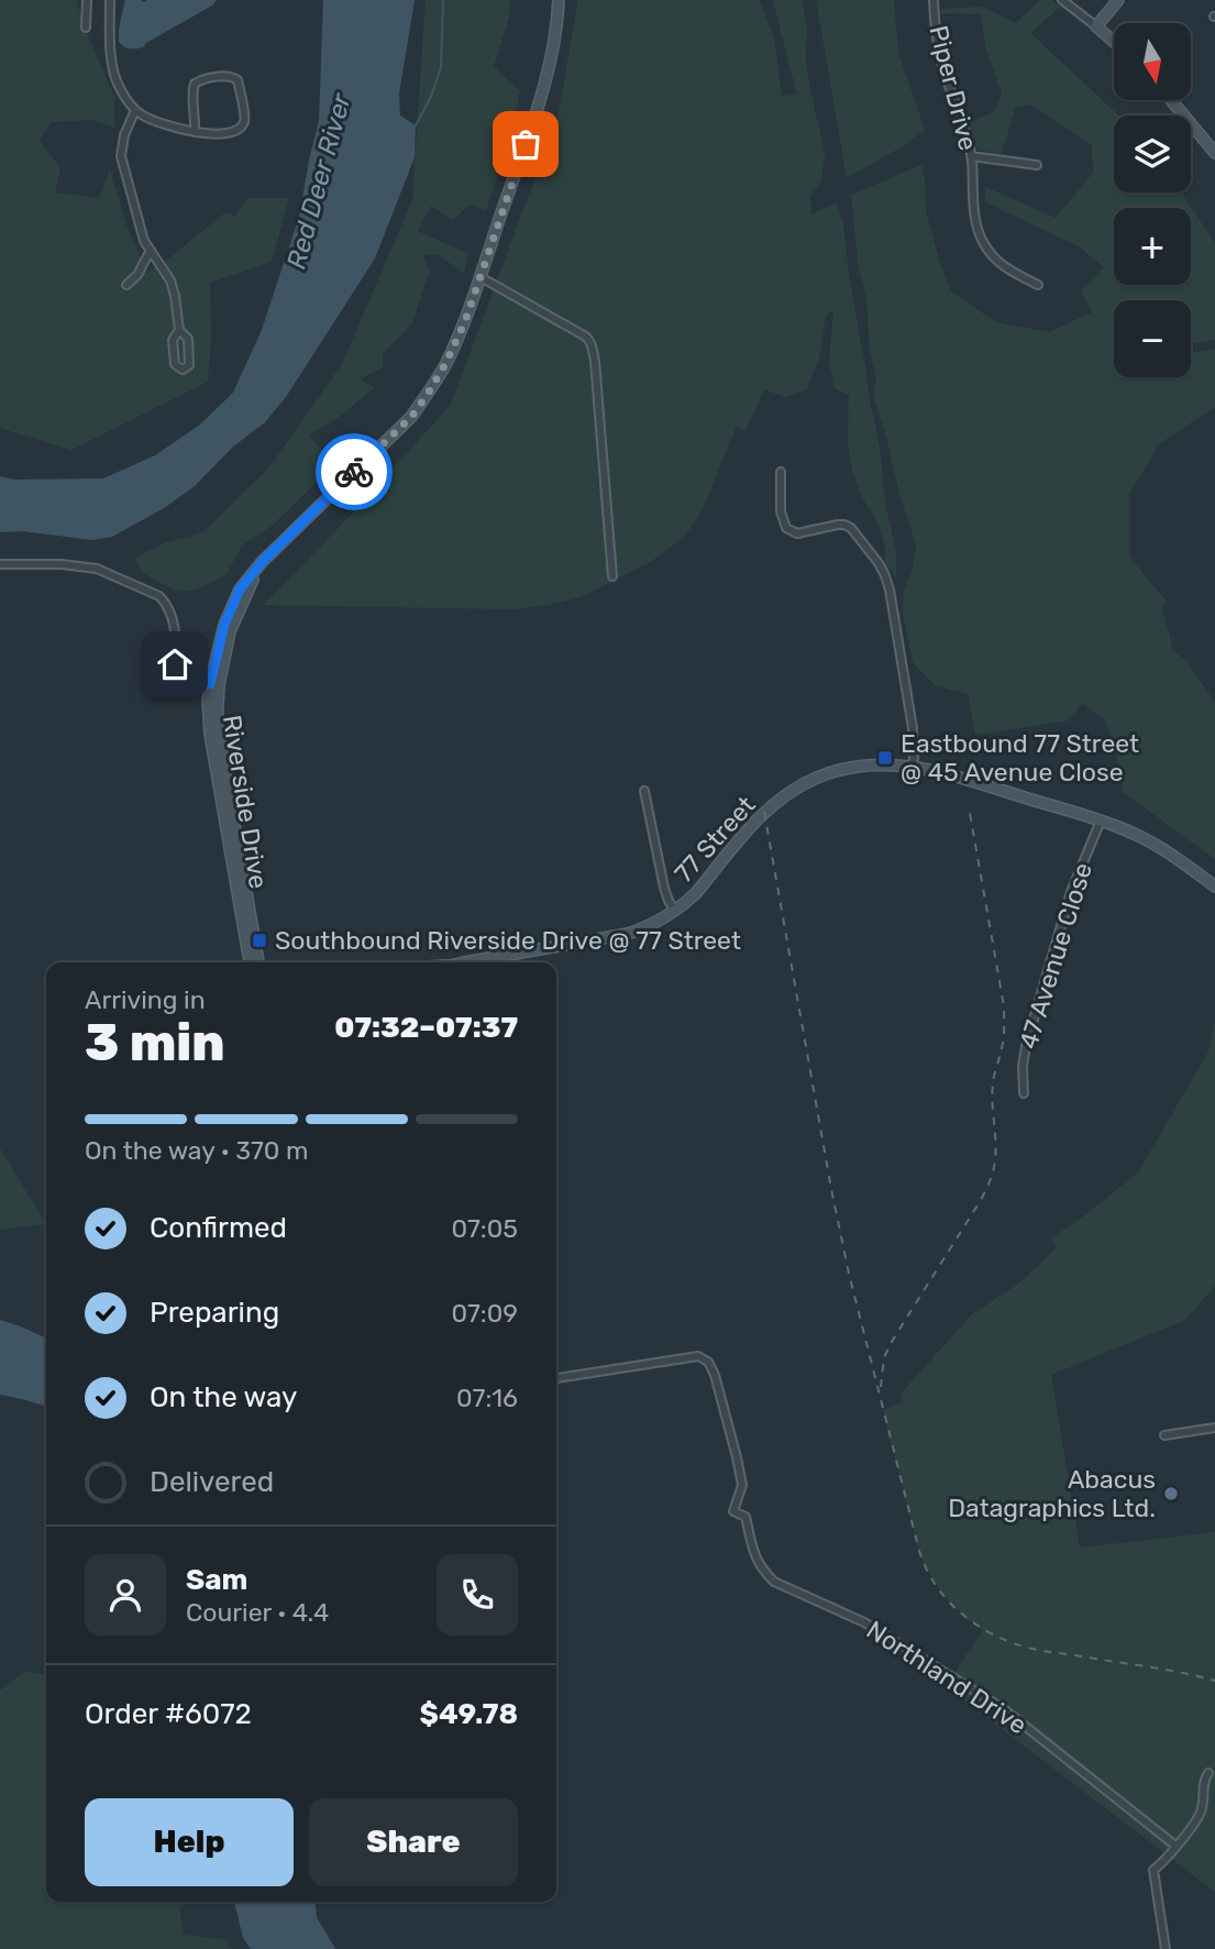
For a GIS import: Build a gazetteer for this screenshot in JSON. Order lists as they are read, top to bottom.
{
  "streets": {
    "main road": ["Riverside Drive", "77 Street"],
    "street": ["Piper Drive", "47 Avenue Close", "Northland Drive"]
  },
  "crossings": [
    ["77 Street", "47 Avenue Close"]
  ],
  "water": ["Red Deer River"],
  "places": {
    "transit": ["Eastbound 77 Street @ 45 Avenue Close", "Southbound Riverside Drive @ 77 Street"],
    "other": ["Abacus Datagraphics Ltd."]
  },
  "north": "bottom",
  "page": {
    "map_buttons": ["+", "−"],
    "heading": ["3 min", "Arriving in", "07:32–07:37"],
    "panel": [
      "Sam",
      "Courier · 4.4",
      "Order #6072",
      "$49.78"
    ],
    "bar": "On the way · 370 m",
    "list": [
      ["Confirmed", "07:05"],
      ["Preparing", "07:09"],
      ["On the way", "07:16"],
      "Delivered"
    ],
    "buttons": ["Help", "Share"]
  }
}
